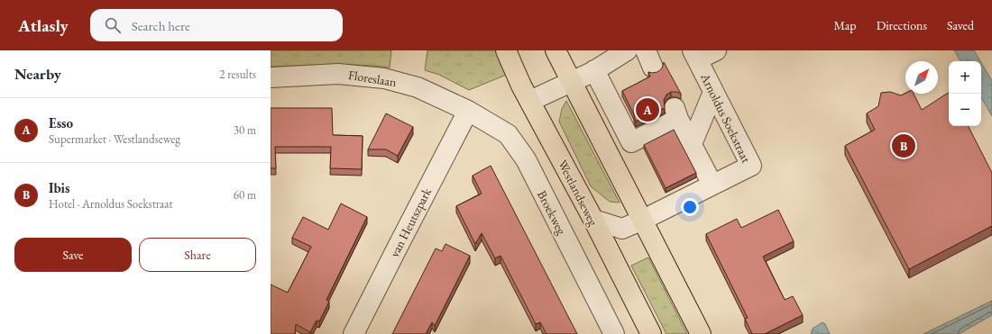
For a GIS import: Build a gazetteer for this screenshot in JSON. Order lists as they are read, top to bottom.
{
  "streets": {
    "main road": ["Westlandseweg"],
    "street": [
      "Floreslaan",
      "Arnoldus Soekstraat",
      "Broekweg",
      "van Heutszpark"
    ]
  },
  "crossings": [
    ["Floreslaan", "Broekweg"],
    ["Floreslaan", "van Heutszpark"],
    ["Arnoldus Soekstraat", "Westlandseweg"],
    ["Broekweg", "van Heutszpark"]
  ],
  "north": "top right",
  "page": {
    "header": "Atlasly",
    "search": "Search here",
    "nav": ["Map", "Directions", "Saved"],
    "heading": ["Nearby", "2 results"],
    "map_buttons": ["+", "−"],
    "pins": ["A", "B"],
    "list": [
      {
        "mark": "A",
        "name": "Esso",
        "note": "Supermarket · Westlandseweg",
        "value": "30 m"
      },
      {
        "mark": "B",
        "name": "Ibis",
        "note": "Hotel · Arnoldus Soekstraat",
        "value": "60 m"
      }
    ],
    "buttons": ["Save", "Share"]
  }
}
